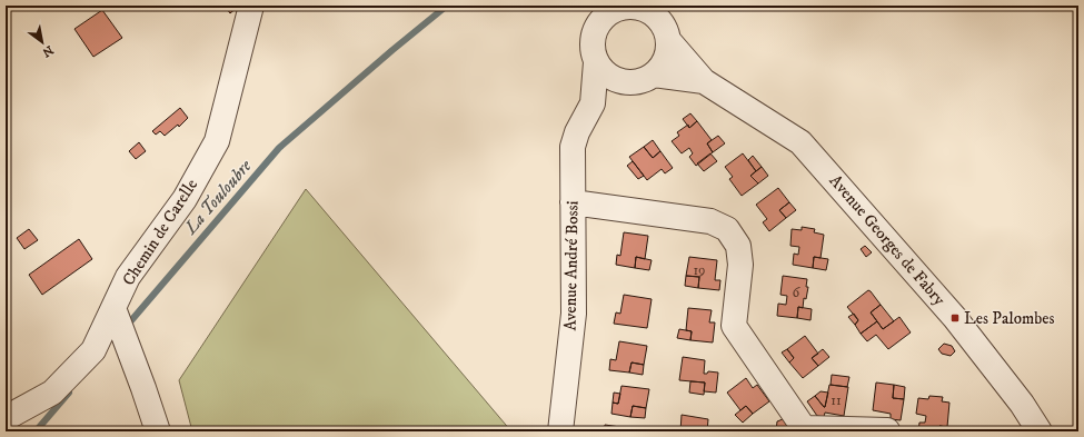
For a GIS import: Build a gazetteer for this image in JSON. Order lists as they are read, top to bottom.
{
  "streets": {
    "street": ["Chemin de Carelle", "Avenue Georges de Fabry", "Avenue André Bossi"]
  },
  "crossings": [
    ["Avenue Georges de Fabry", "Avenue André Bossi"]
  ],
  "water": ["La Touloubre"],
  "places": {
    "transit": ["Les Palombes"]
  },
  "house_numbers": ["19", "6", "11"],
  "north": "bottom right"
}
